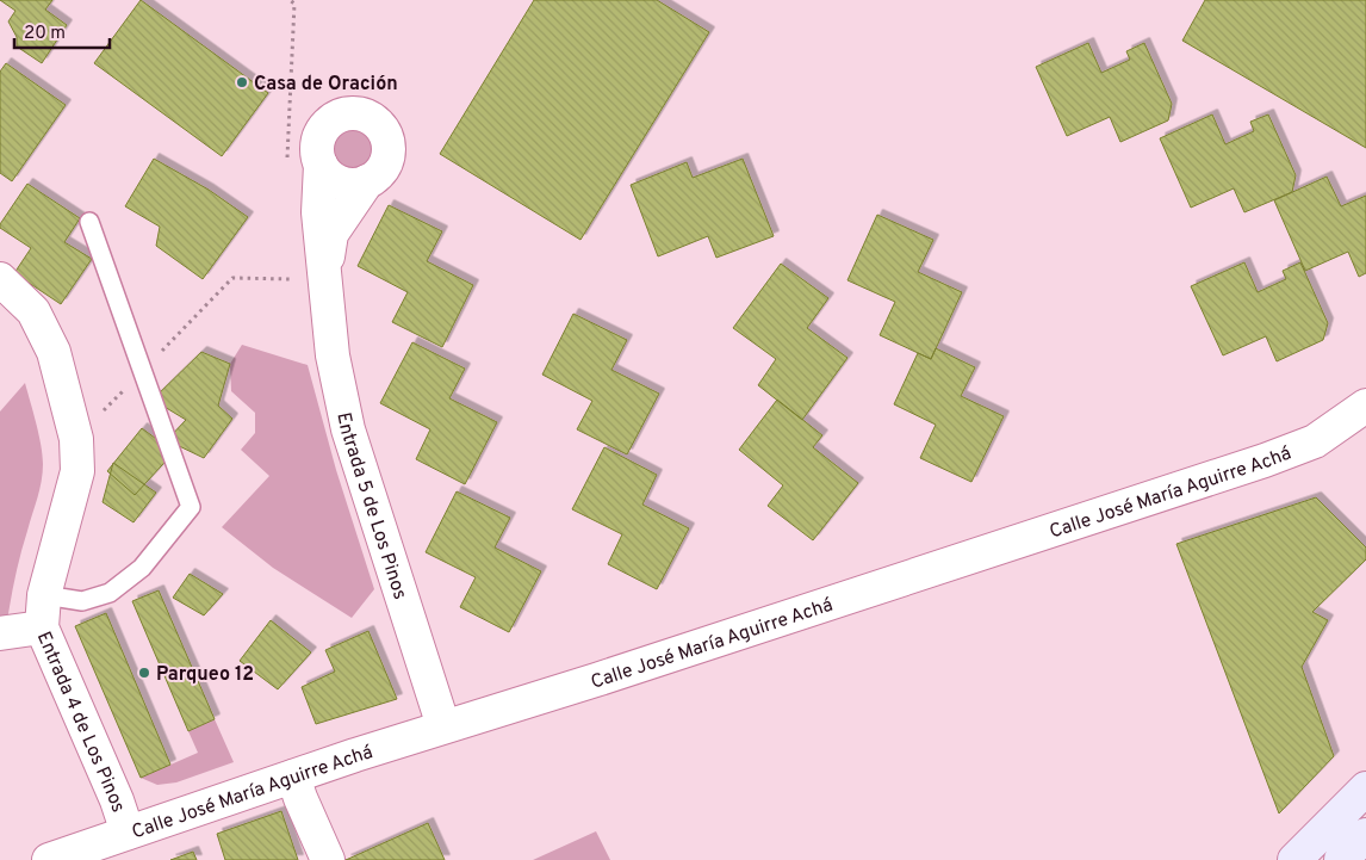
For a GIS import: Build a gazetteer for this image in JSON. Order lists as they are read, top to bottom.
{
  "streets": {
    "street": ["Calle José María Aguirre Achá", "Entrada 5 de Los Pinos", "Entrada 4 de Los Pinos"]
  },
  "crossings": [
    ["Calle José María Aguirre Achá", "Entrada 5 de Los Pinos"],
    ["Calle José María Aguirre Achá", "Entrada 4 de Los Pinos"]
  ],
  "places": ["Casa de Oración", "Parqueo 12"],
  "scale_bar": "20 m"
}
